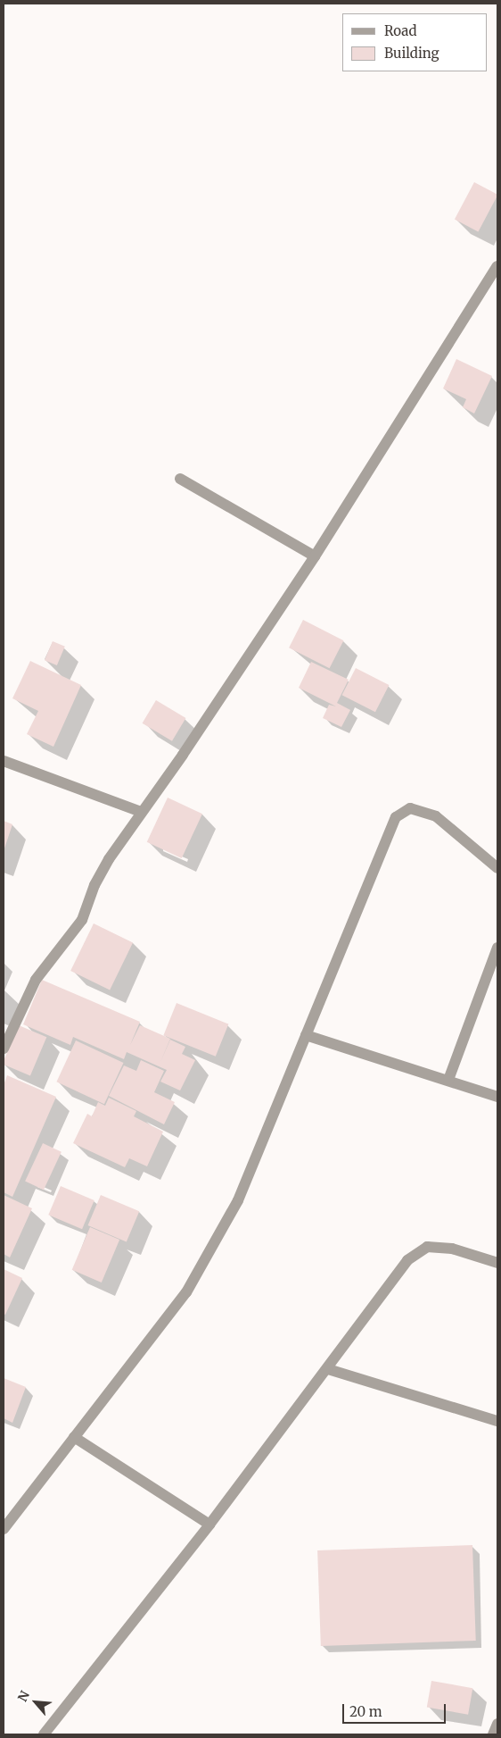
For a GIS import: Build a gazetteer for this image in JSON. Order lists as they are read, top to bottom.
{
  "legend": ["Road", "Building"],
  "scale_bar": "20 m",
  "north": "top left"
}
